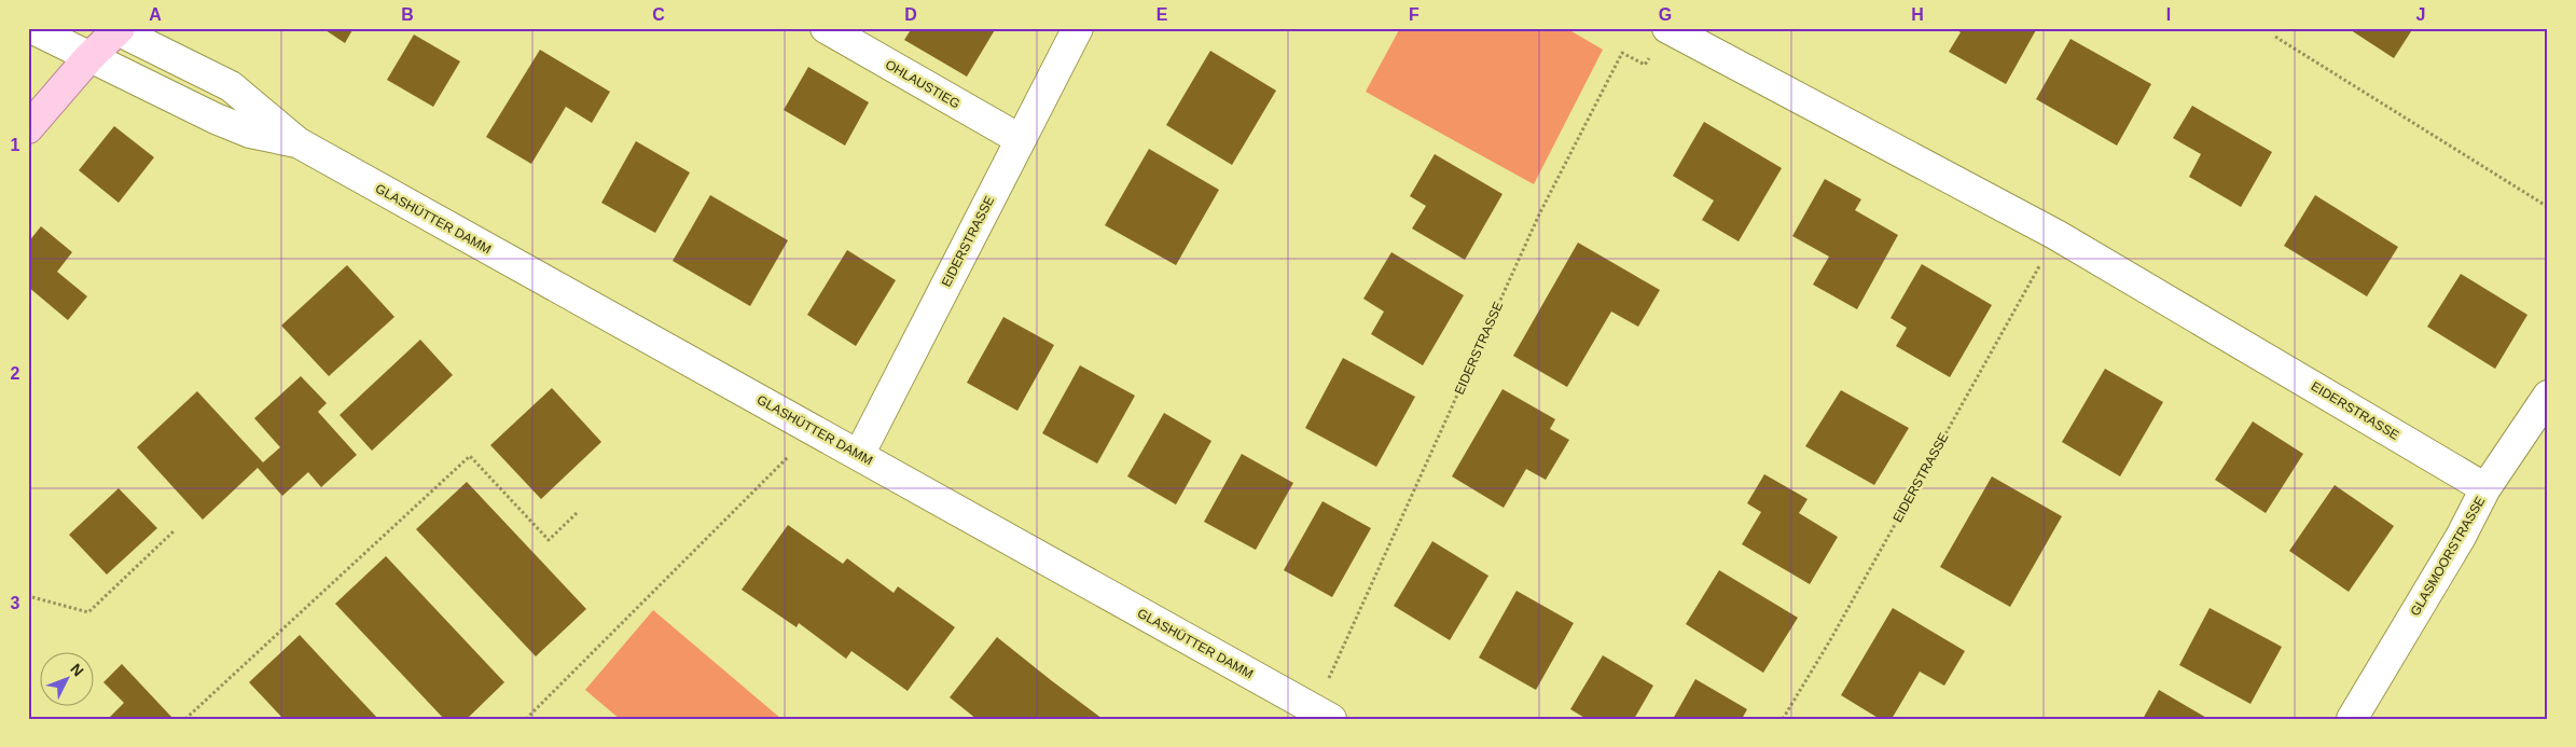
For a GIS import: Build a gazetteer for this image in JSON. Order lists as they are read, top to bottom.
{
  "streets": {
    "street": [
      "OHLAUSTIEG",
      "GLASHÜTTER DAMM",
      "EIDERSTRASSE",
      "GLASMOORSTRASSE"
    ]
  },
  "crossings": [
    ["OHLAUSTIEG", "EIDERSTRASSE"],
    ["GLASHÜTTER DAMM", "EIDERSTRASSE"],
    ["EIDERSTRASSE", "GLASMOORSTRASSE"]
  ],
  "north": "top right",
  "grid": {
    "columns": [
      "A",
      "B",
      "C",
      "D",
      "E",
      "F",
      "G",
      "H",
      "I",
      "J"
    ],
    "rows": ["1", "2", "3"]
  }
}
